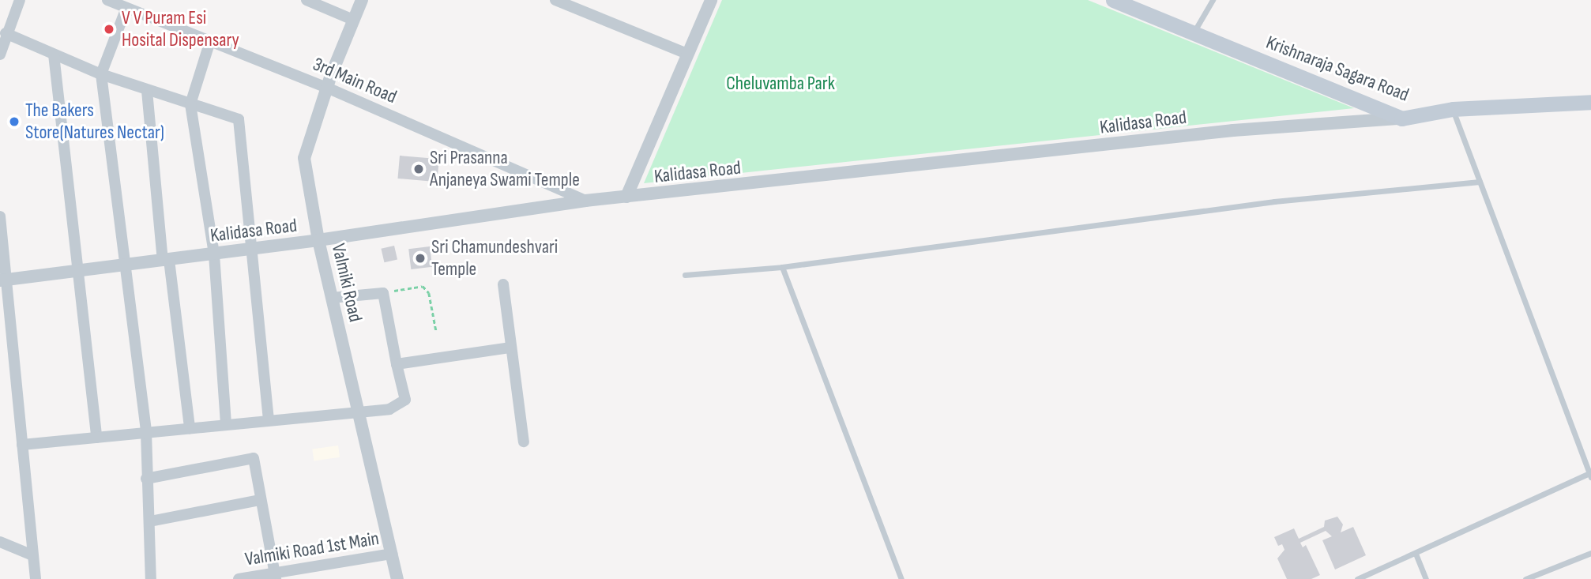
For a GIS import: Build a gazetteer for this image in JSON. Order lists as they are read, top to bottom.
{
  "streets": {
    "main road": ["Krishnaraja Sagara Road"],
    "street": [
      "3rd Main Road",
      "Kalidasa Road",
      "Valmiki Road",
      "Valmiki Road 1st Main"
    ]
  },
  "crossings": [
    ["Krishnaraja Sagara Road", "Kalidasa Road"],
    ["3rd Main Road", "Kalidasa Road"],
    ["3rd Main Road", "Valmiki Road"],
    ["Kalidasa Road", "Valmiki Road"],
    ["Valmiki Road", "Valmiki Road 1st Main"]
  ],
  "parks": ["Cheluvamba Park"],
  "places": [
    "V V Puram Esi Hosital Dispensary",
    "The Bakers Store(Natures Nectar)",
    "Sri Prasanna Anjaneya Swami Temple",
    "Sri Chamundeshvari Temple"
  ]
}
